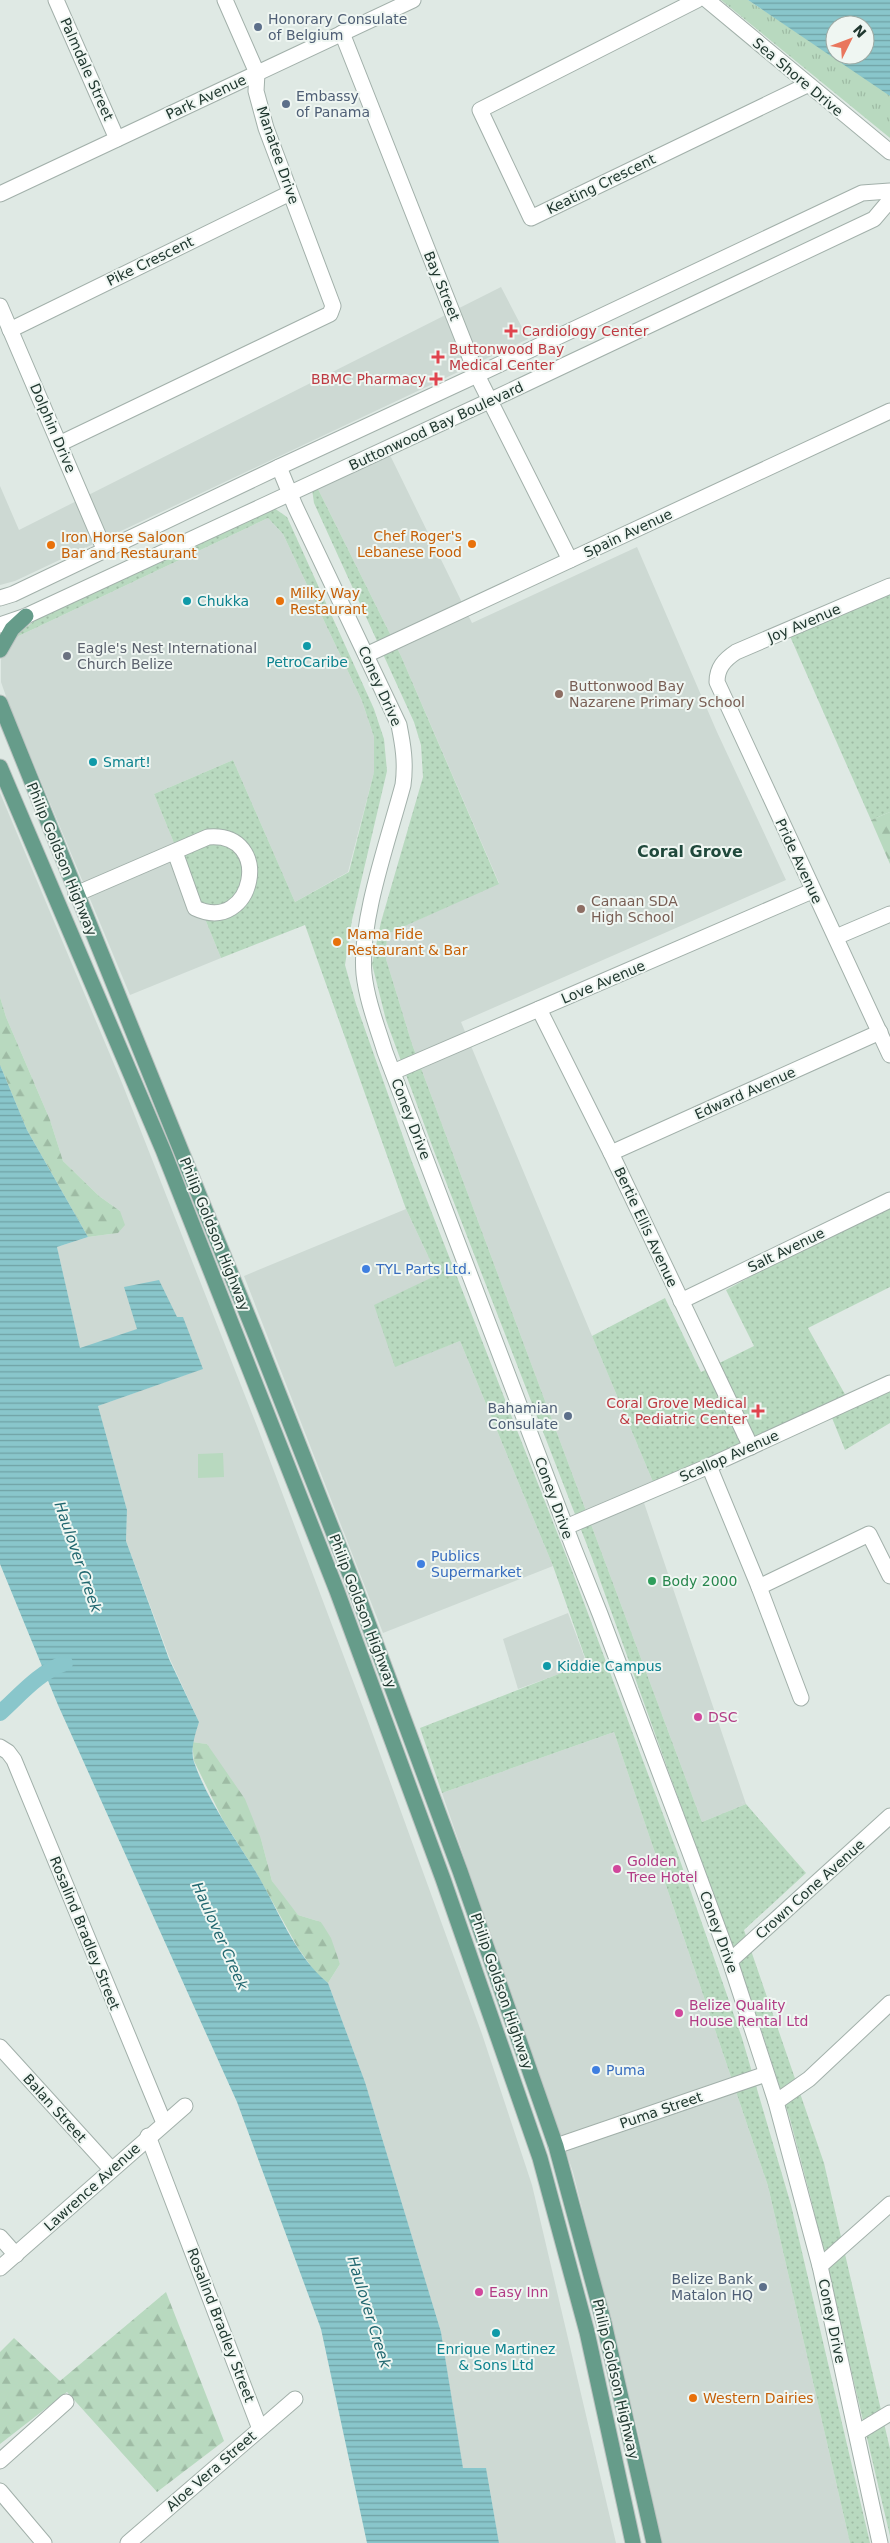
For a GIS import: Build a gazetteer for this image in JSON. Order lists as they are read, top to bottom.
{
  "streets": {
    "main road": ["Philip Goldson Highway"],
    "street": [
      "Palmdale Street",
      "Sea Shore Drive",
      "Park Avenue",
      "Manatee Drive",
      "Keating Crescent",
      "Pike Crescent",
      "Bay Street",
      "Buttonwood Bay Boulevard",
      "Dolphin Drive",
      "Spain Avenue",
      "Joy Avenue",
      "Coney Drive",
      "Pride Avenue",
      "Love Avenue",
      "Edward Avenue",
      "Bertie Ellis Avenue",
      "Salt Avenue",
      "Scallop Avenue",
      "Crown Cone Avenue",
      "Rosalind Bradley Street",
      "Balan Street",
      "Puma Street",
      "Lawrence Avenue",
      "Aloe Vera Street"
    ]
  },
  "crossings": [
    ["Palmdale Street", "Park Avenue"],
    ["Sea Shore Drive", "Keating Crescent"],
    ["Park Avenue", "Manatee Drive"],
    ["Park Avenue", "Bay Street"],
    ["Manatee Drive", "Pike Crescent"],
    ["Manatee Drive", "Dolphin Drive"],
    ["Pike Crescent", "Dolphin Drive"],
    ["Bay Street", "Buttonwood Bay Boulevard"],
    ["Bay Street", "Spain Avenue"],
    ["Buttonwood Bay Boulevard", "Dolphin Drive"],
    ["Buttonwood Bay Boulevard", "Coney Drive"],
    ["Spain Avenue", "Coney Drive"],
    ["Joy Avenue", "Pride Avenue"],
    ["Coney Drive", "Love Avenue"],
    ["Coney Drive", "Scallop Avenue"],
    ["Coney Drive", "Crown Cone Avenue"],
    ["Coney Drive", "Puma Street"],
    ["Philip Goldson Highway", "Puma Street"],
    ["Pride Avenue", "Love Avenue"],
    ["Pride Avenue", "Edward Avenue"],
    ["Love Avenue", "Bertie Ellis Avenue"],
    ["Edward Avenue", "Bertie Ellis Avenue"],
    ["Bertie Ellis Avenue", "Salt Avenue"],
    ["Bertie Ellis Avenue", "Scallop Avenue"],
    ["Rosalind Bradley Street", "Lawrence Avenue"],
    ["Rosalind Bradley Street", "Aloe Vera Street"],
    ["Balan Street", "Lawrence Avenue"]
  ],
  "districts": ["Coral Grove"],
  "water": ["Haulover Creek"],
  "places": {
    "other": [
      "Honorary Consulate of Belgium",
      "Embassy of Panama",
      "Chef Roger's Lebanese Food",
      "Iron Horse Saloon Bar and Restaurant",
      "Chukka",
      "Milky Way Restaurant",
      "PetroCaribe",
      "Eagle's Nest International Church Belize",
      "Buttonwood Bay Nazarene Primary School",
      "Smart!",
      "Canaan SDA High School",
      "Mama Fide Restaurant & Bar",
      "TYL Parts Ltd.",
      "Bahamian Consulate",
      "Publics Supermarket",
      "Body 2000",
      "Kiddie Campus",
      "DSC",
      "Golden Tree Hotel",
      "Belize Quality House Rental Ltd",
      "Puma",
      "Belize Bank Matalon HQ",
      "Easy Inn",
      "Enrique Martinez & Sons Ltd",
      "Western Dairies"
    ],
    "health": [
      "Cardiology Center",
      "Buttonwood Bay Medical Center",
      "BBMC Pharmacy",
      "Coral Grove Medical & Pediatric Center"
    ]
  },
  "north": "top right"
}
